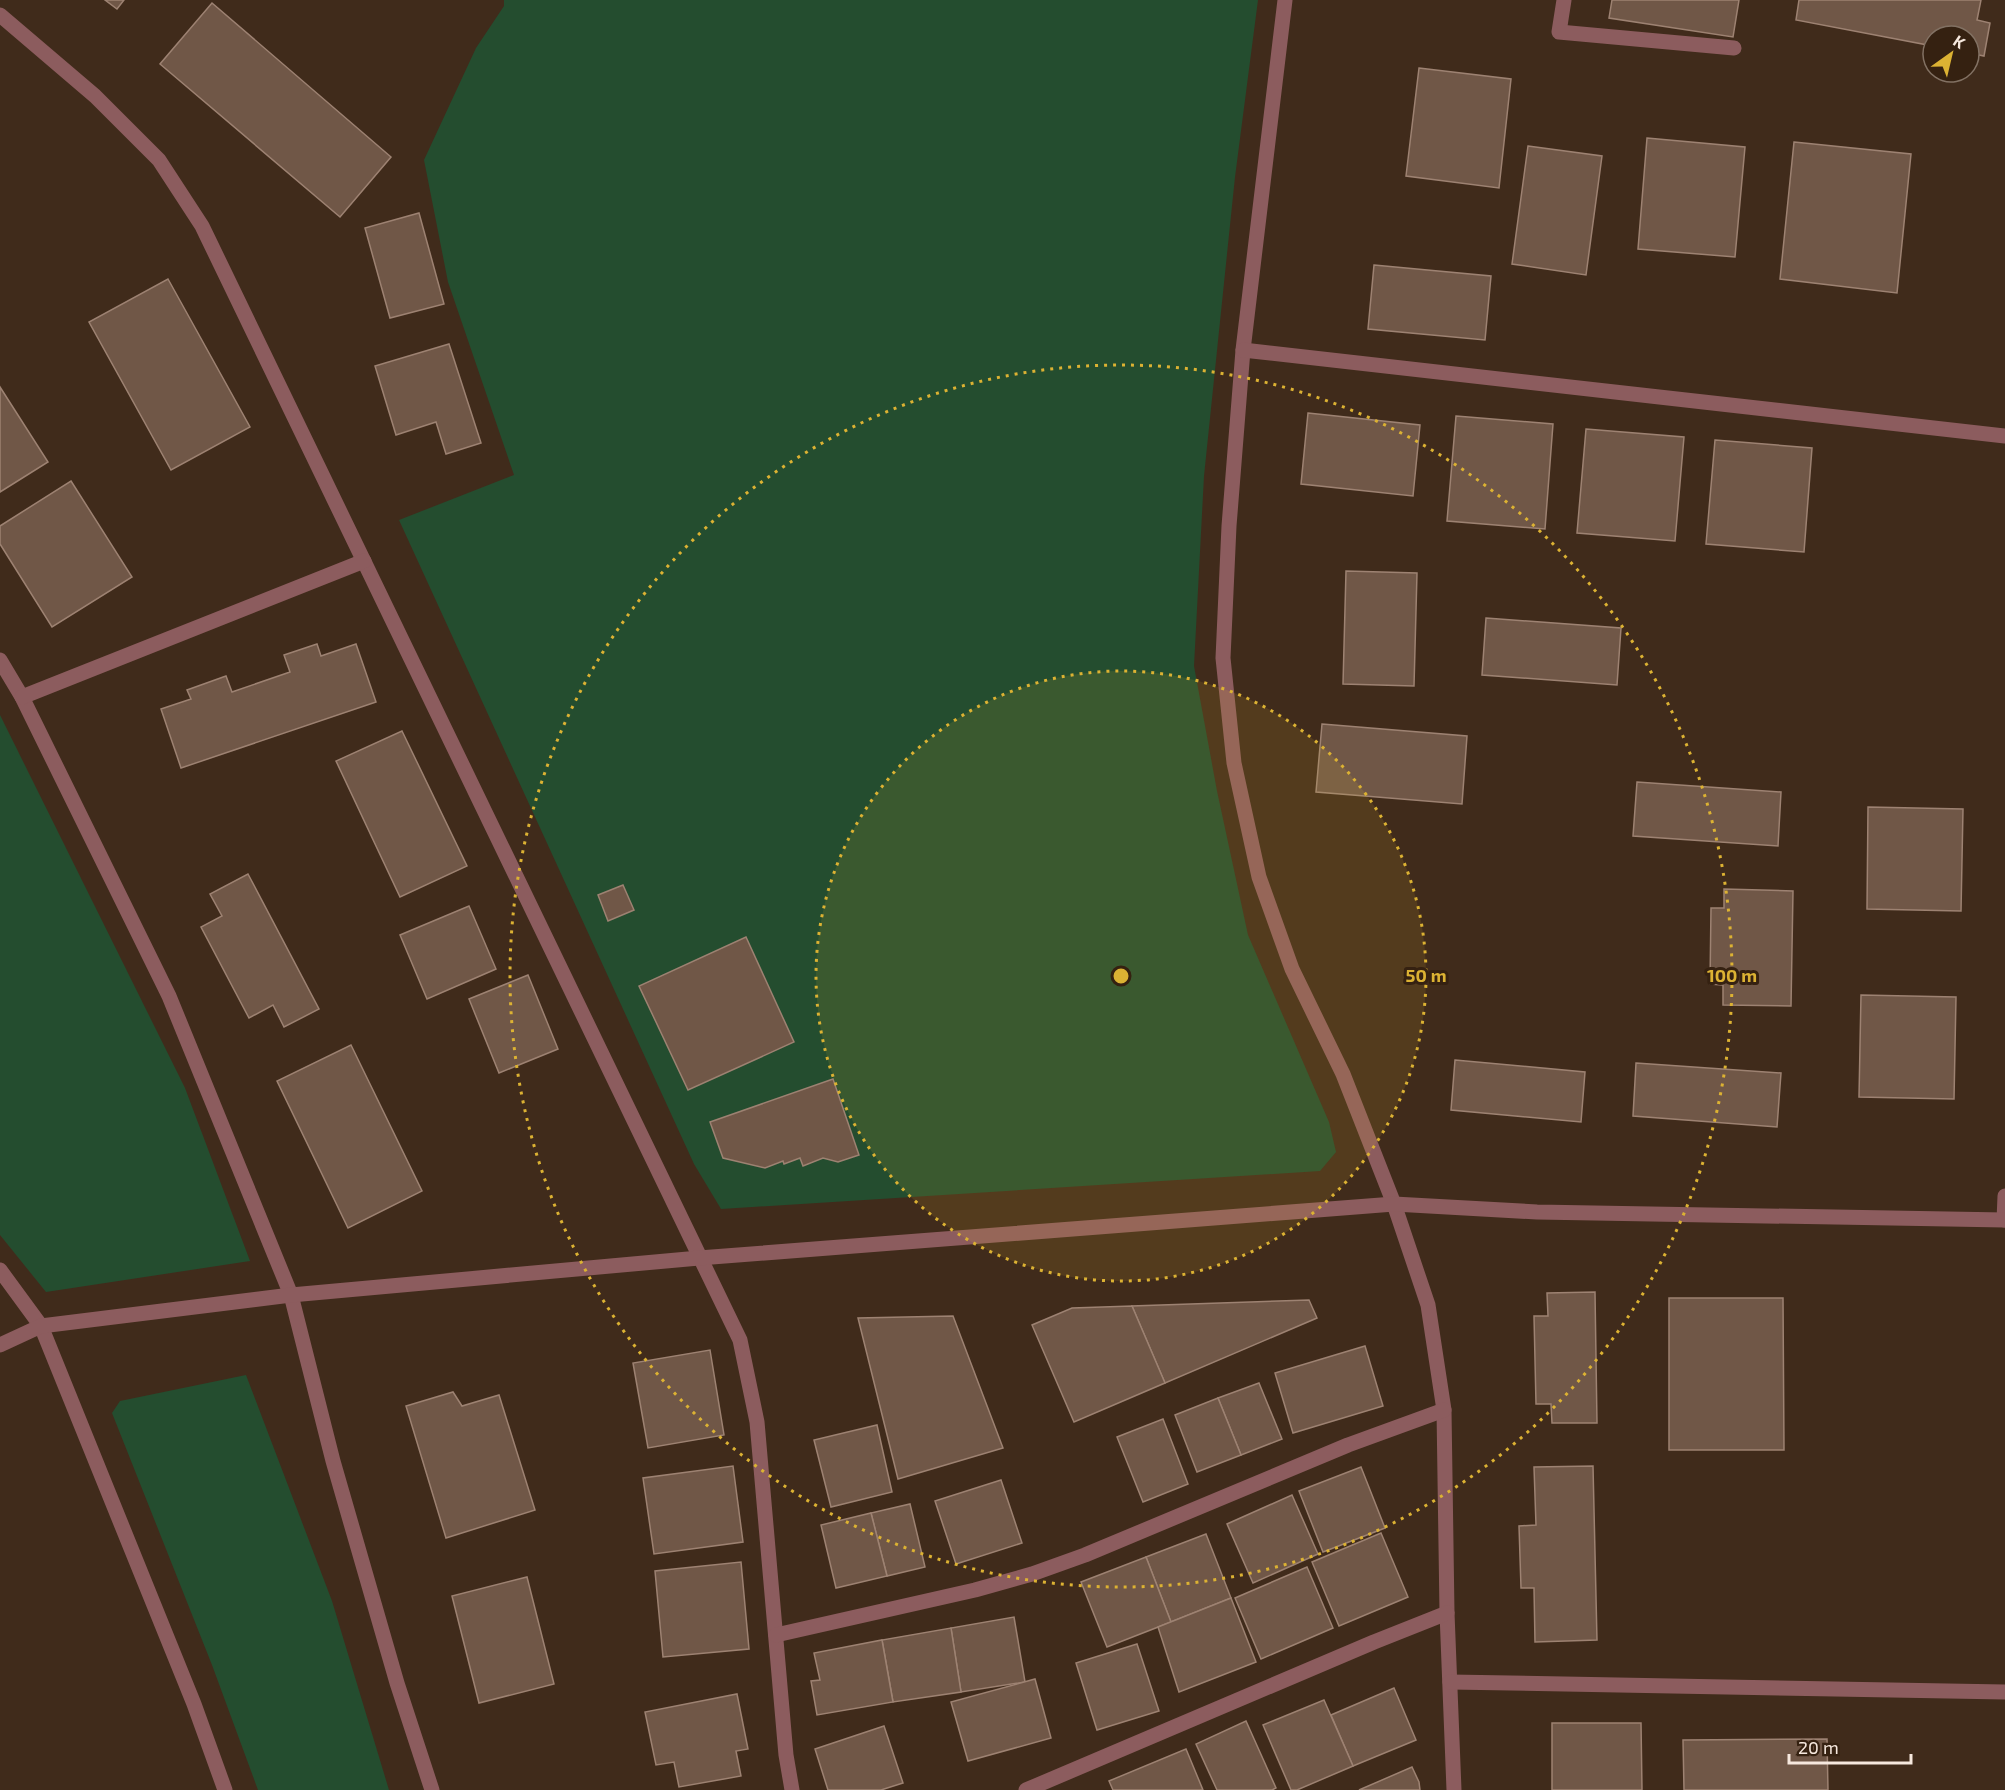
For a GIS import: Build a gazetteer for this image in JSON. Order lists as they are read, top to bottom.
{
  "scale_bar": "20 m",
  "north": "top right",
  "rings": ["50 m", "100 m"]
}
